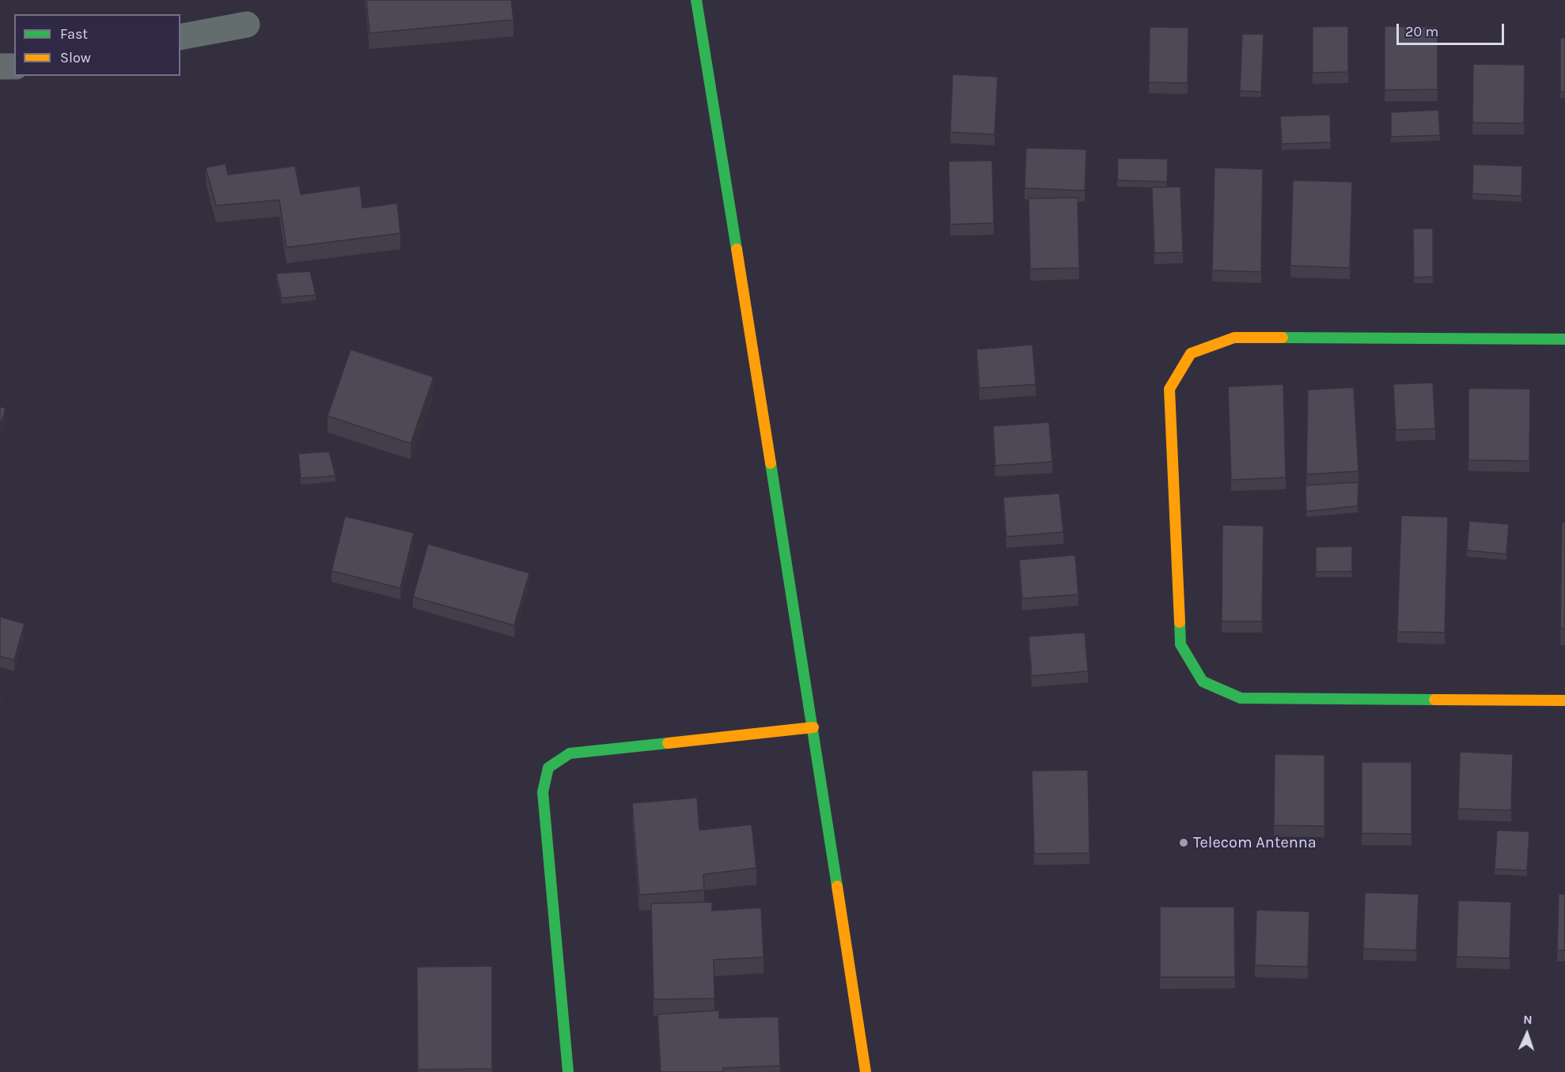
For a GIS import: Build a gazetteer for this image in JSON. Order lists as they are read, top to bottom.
{
  "places": ["Telecom Antenna"],
  "legend": ["Fast", "Slow"],
  "scale_bar": "20 m",
  "north": "top"
}
